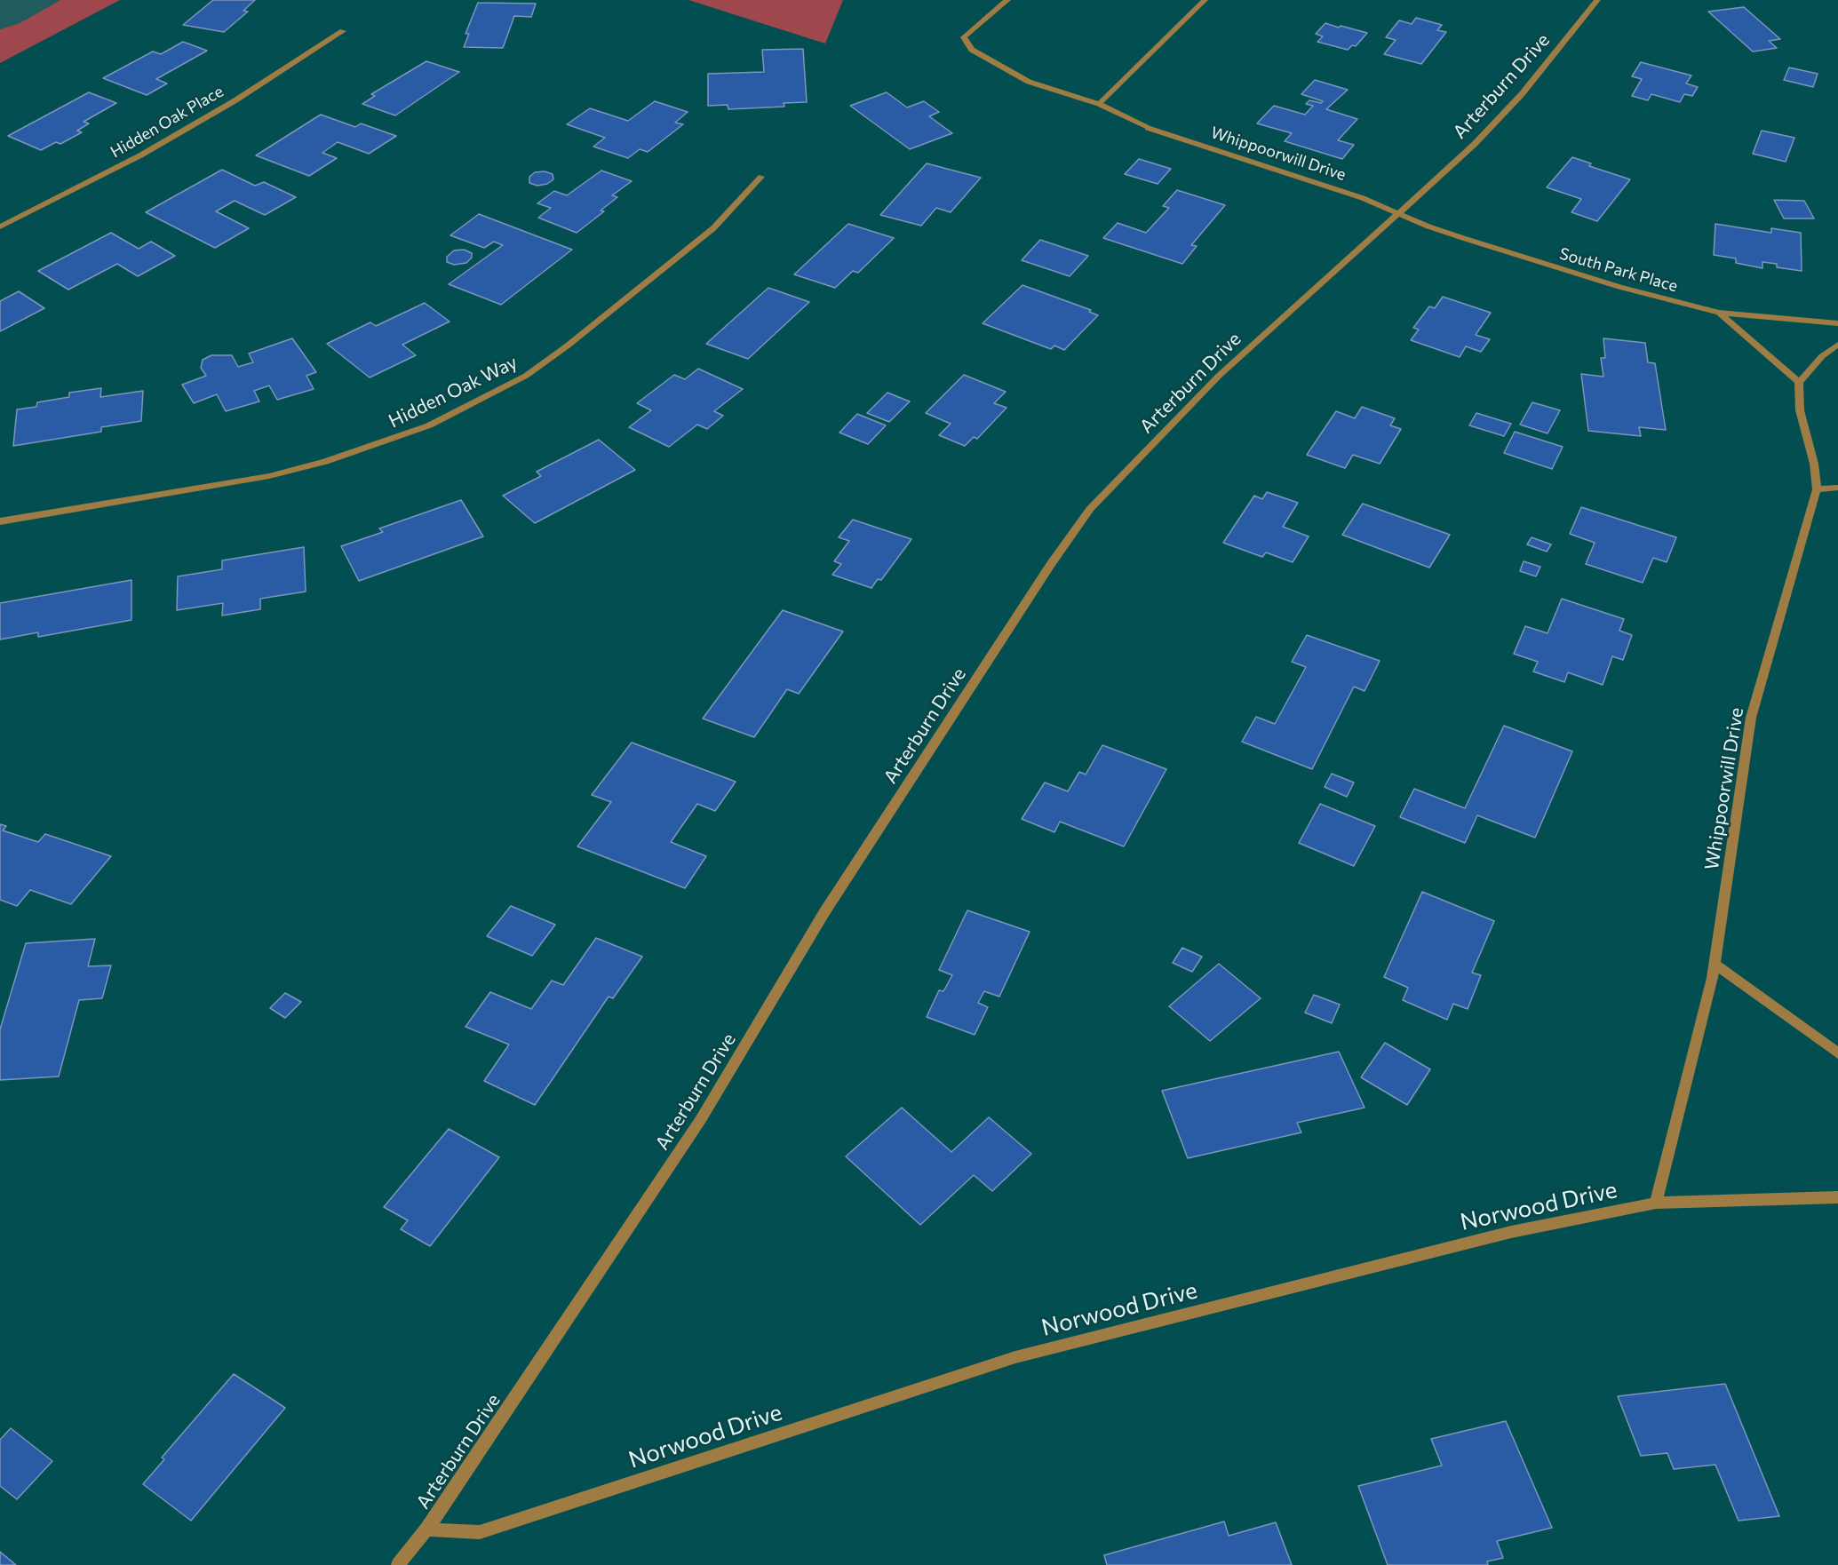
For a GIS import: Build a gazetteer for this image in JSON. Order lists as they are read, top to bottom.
{
  "streets": {
    "street": [
      "Arterburn Drive",
      "Hidden Oak Place",
      "Whippoorwill Drive",
      "South Park Place",
      "Hidden Oak Way",
      "Norwood Drive"
    ]
  },
  "crossings": [
    ["Arterburn Drive", "Whippoorwill Drive"],
    ["Arterburn Drive", "South Park Place"],
    ["Arterburn Drive", "Norwood Drive"],
    ["Whippoorwill Drive", "South Park Place"],
    ["Whippoorwill Drive", "Norwood Drive"]
  ]
}
